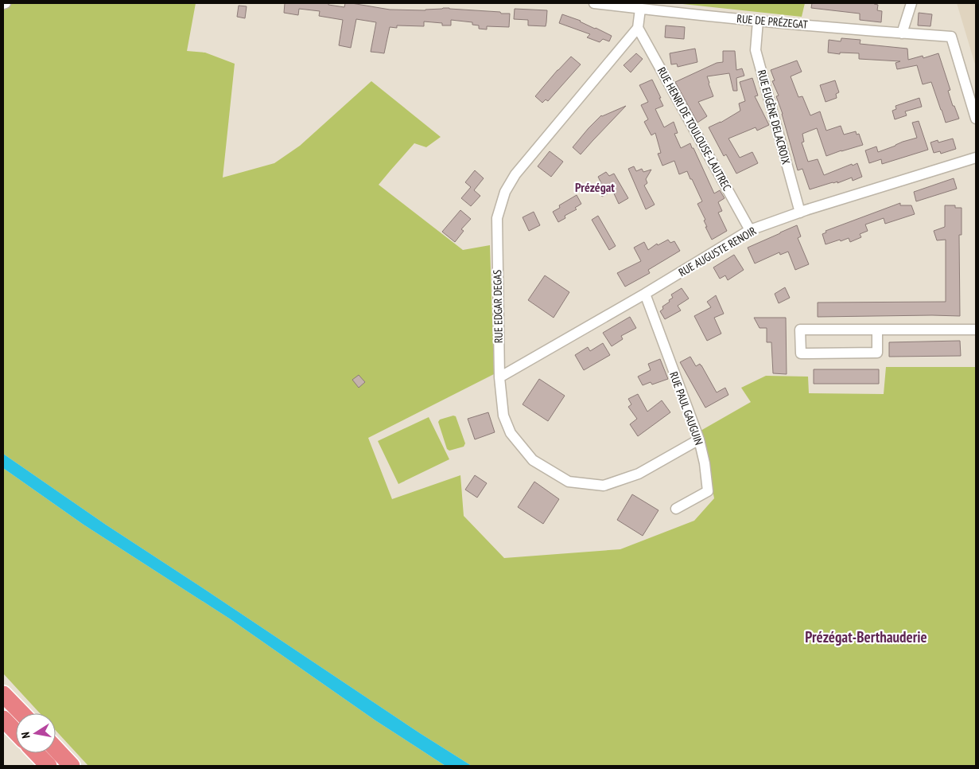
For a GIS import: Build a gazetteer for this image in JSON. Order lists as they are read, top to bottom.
{
  "streets": {
    "street": [
      "RUE DE PRÉZEGAT",
      "RUE EUGÈNE DELACROIX",
      "RUE HENRI DE TOULOUSE-LAUTREC",
      "RUE AUGUSTE RENOIR",
      "RUE EDGAR DEGAS",
      "RUE PAUL GAUGUIN"
    ]
  },
  "crossings": [
    ["RUE DE PRÉZEGAT", "RUE EUGÈNE DELACROIX"],
    ["RUE EUGÈNE DELACROIX", "RUE AUGUSTE RENOIR"],
    ["RUE HENRI DE TOULOUSE-LAUTREC", "RUE AUGUSTE RENOIR"],
    ["RUE HENRI DE TOULOUSE-LAUTREC", "RUE EDGAR DEGAS"],
    ["RUE AUGUSTE RENOIR", "RUE EDGAR DEGAS"],
    ["RUE AUGUSTE RENOIR", "RUE PAUL GAUGUIN"],
    ["RUE EDGAR DEGAS", "RUE PAUL GAUGUIN"]
  ],
  "districts": ["Prézégat", "Prézégat-Berthauderie"],
  "north": "left"
}
